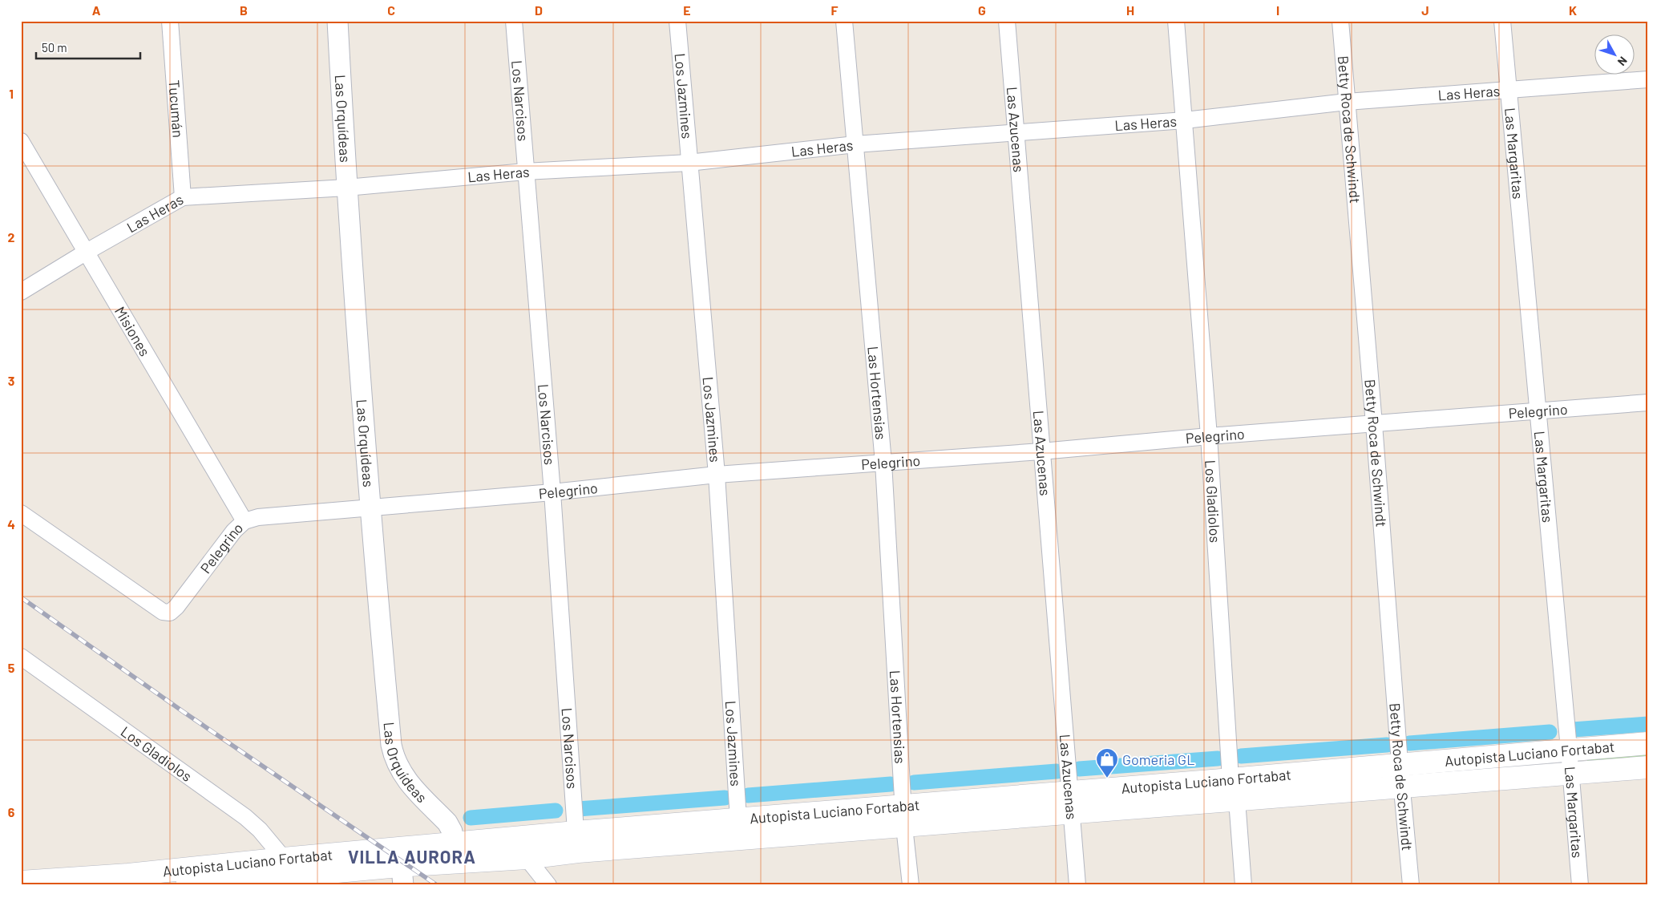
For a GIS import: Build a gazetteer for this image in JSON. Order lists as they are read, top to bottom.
{
  "streets": {
    "main road": ["Autopista Luciano Fortabat"],
    "street": [
      "Las Heras",
      "Los Jazmines",
      "Los Narcisos",
      "Tucumán",
      "Las Orquídeas",
      "Las Azucenas",
      "Betty Roca de Schwindt",
      "Las Margaritas",
      "Misiones",
      "Las Hortensias",
      "Pelegrino",
      "Los Gladiolos"
    ]
  },
  "crossings": [
    ["Las Heras", "Los Jazmines"],
    ["Las Heras", "Los Narcisos"],
    ["Las Heras", "Tucumán"],
    ["Las Heras", "Las Orquídeas"],
    ["Las Heras", "Las Azucenas"],
    ["Las Heras", "Betty Roca de Schwindt"],
    ["Las Heras", "Las Margaritas"],
    ["Las Heras", "Misiones"],
    ["Las Heras", "Las Hortensias"],
    ["Las Heras", "Los Gladiolos"],
    ["Los Jazmines", "Pelegrino"],
    ["Los Jazmines", "Autopista Luciano Fortabat"],
    ["Los Narcisos", "Pelegrino"],
    ["Los Narcisos", "Autopista Luciano Fortabat"],
    ["Las Orquídeas", "Pelegrino"],
    ["Las Orquídeas", "Autopista Luciano Fortabat"],
    ["Las Azucenas", "Pelegrino"],
    ["Las Azucenas", "Autopista Luciano Fortabat"],
    ["Betty Roca de Schwindt", "Pelegrino"],
    ["Betty Roca de Schwindt", "Autopista Luciano Fortabat"],
    ["Las Margaritas", "Pelegrino"],
    ["Las Margaritas", "Autopista Luciano Fortabat"],
    ["Misiones", "Pelegrino"],
    ["Las Hortensias", "Pelegrino"],
    ["Las Hortensias", "Autopista Luciano Fortabat"],
    ["Pelegrino", "Los Gladiolos"],
    ["Los Gladiolos", "Autopista Luciano Fortabat"]
  ],
  "districts": ["VILLA AURORA"],
  "places": {
    "shop": ["Gomeria GL"]
  },
  "scale_bar": "50 m",
  "north": "bottom right",
  "grid": {
    "columns": [
      "A",
      "B",
      "C",
      "D",
      "E",
      "F",
      "G",
      "H",
      "I",
      "J",
      "K"
    ],
    "rows": [
      "1",
      "2",
      "3",
      "4",
      "5",
      "6"
    ]
  }
}
